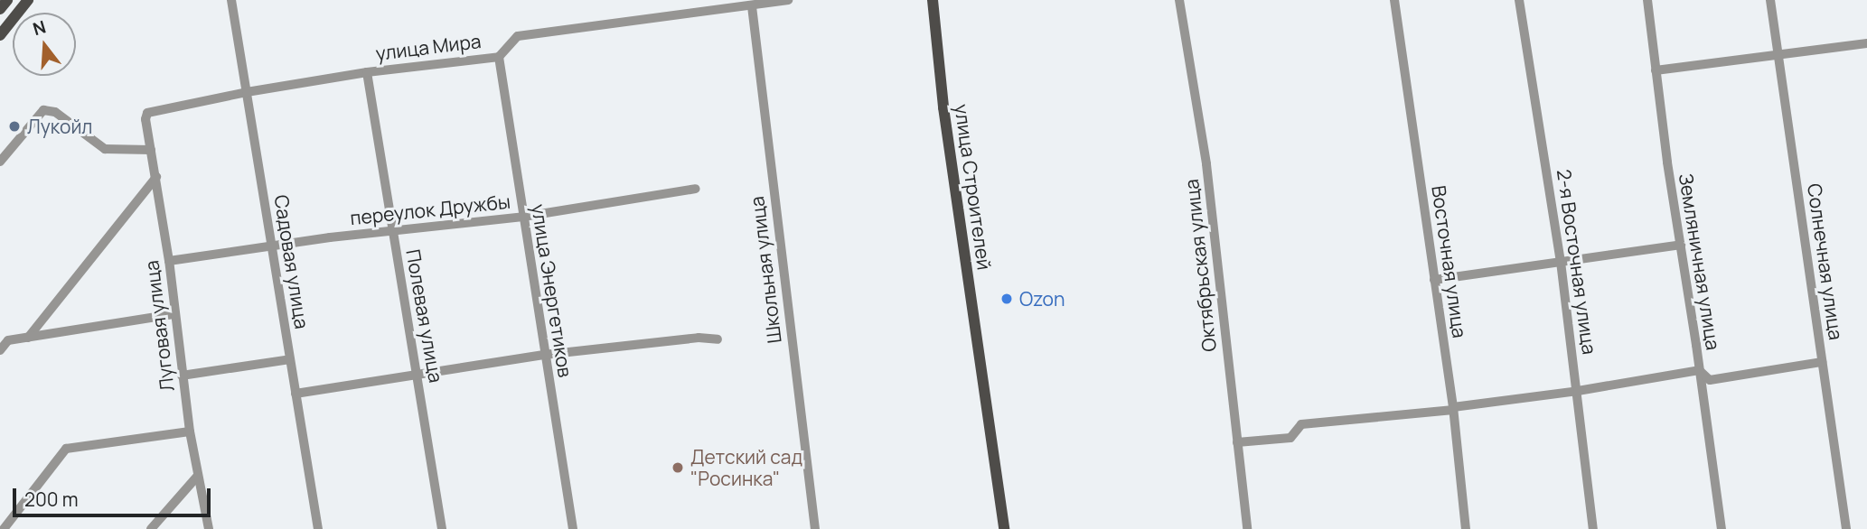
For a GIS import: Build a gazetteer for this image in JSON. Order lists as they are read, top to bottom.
{
  "streets": {
    "main road": ["улица Строителей"],
    "street": [
      "улица Мира",
      "переулок Дружбы",
      "Садовая улица",
      "Восточная улица",
      "2-я Восточная улица",
      "Земляничная улица",
      "Солнечная улица",
      "Октябрьская улица",
      "Школьная улица",
      "улица Энергетиков",
      "Полевая улица",
      "Луговая улица"
    ]
  },
  "crossings": [
    ["улица Мира", "Садовая улица"],
    ["улица Мира", "Школьная улица"],
    ["улица Мира", "улица Энергетиков"],
    ["улица Мира", "Полевая улица"],
    ["улица Мира", "Луговая улица"],
    ["переулок Дружбы", "Садовая улица"],
    ["переулок Дружбы", "улица Энергетиков"],
    ["переулок Дружбы", "Полевая улица"],
    ["переулок Дружбы", "Луговая улица"]
  ],
  "places": ["Лукойл", "Ozon", "Детский сад \"Росинка\""],
  "scale_bar": "200 m",
  "north": "top"
}
